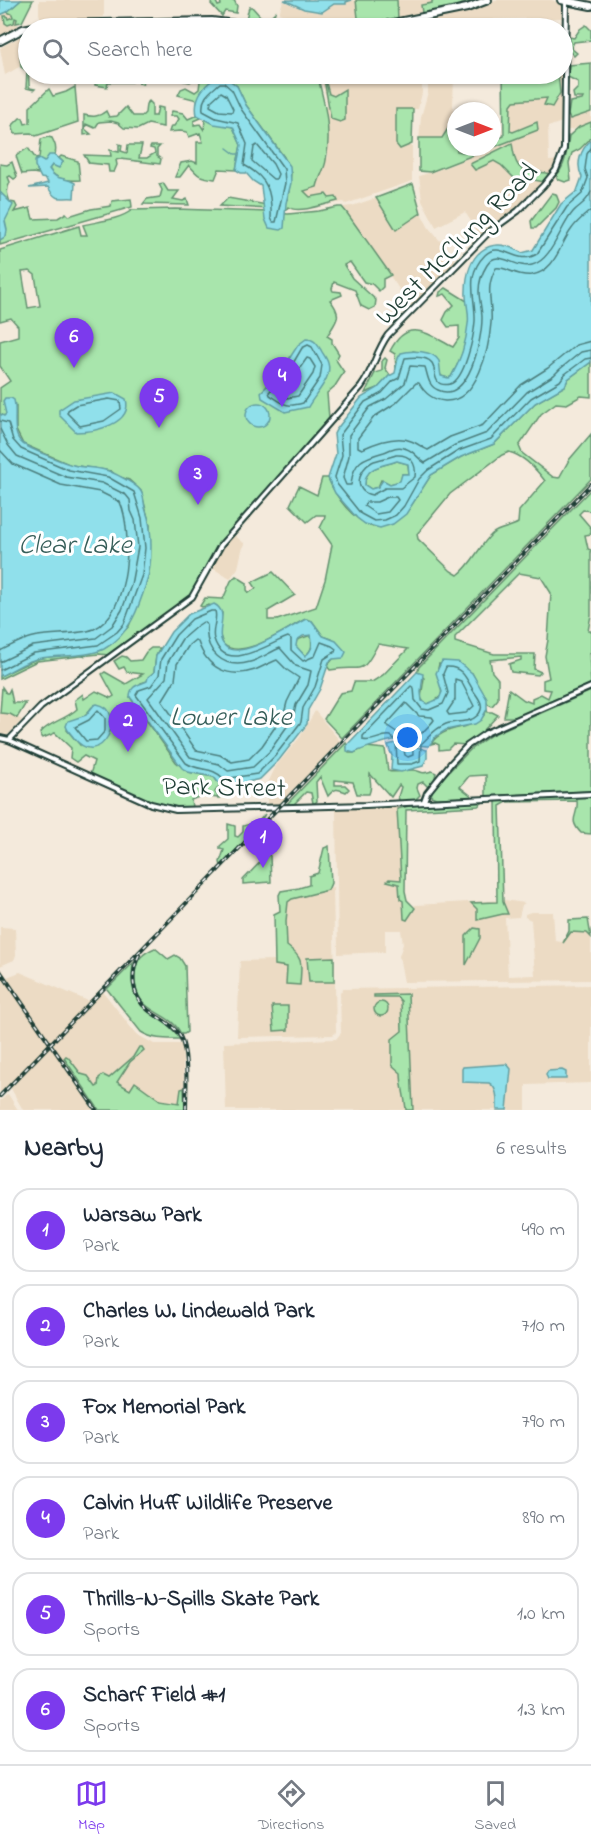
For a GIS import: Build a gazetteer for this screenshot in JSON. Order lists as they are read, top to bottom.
{
  "streets": {
    "street": ["West McClung Road", "Park Street"]
  },
  "crossings": [
    ["West McClung Road", "Park Street"]
  ],
  "water": ["Clear Lake", "Lower Lake"],
  "north": "right",
  "page": {
    "search": "Search here",
    "pins": [
      "6",
      "4",
      "5",
      "3",
      "2",
      "1"
    ],
    "heading": ["Nearby", "6 results"],
    "list": [
      {
        "mark": "1",
        "name": "Warsaw Park",
        "note": "Park",
        "value": "490 m"
      },
      {
        "mark": "2",
        "name": "Charles W. Lindewald Park",
        "note": "Park",
        "value": "710 m"
      },
      {
        "mark": "3",
        "name": "Fox Memorial Park",
        "note": "Park",
        "value": "790 m"
      },
      {
        "mark": "4",
        "name": "Calvin Huff Wildlife Preserve",
        "note": "Park",
        "value": "890 m"
      },
      {
        "mark": "5",
        "name": "Thrills-N-Spills Skate Park",
        "note": "Sports",
        "value": "1.0 km"
      },
      {
        "mark": "6",
        "name": "Scharf Field #1",
        "note": "Sports",
        "value": "1.3 km"
      }
    ],
    "nav": ["Map", "Directions", "Saved"]
  }
}
